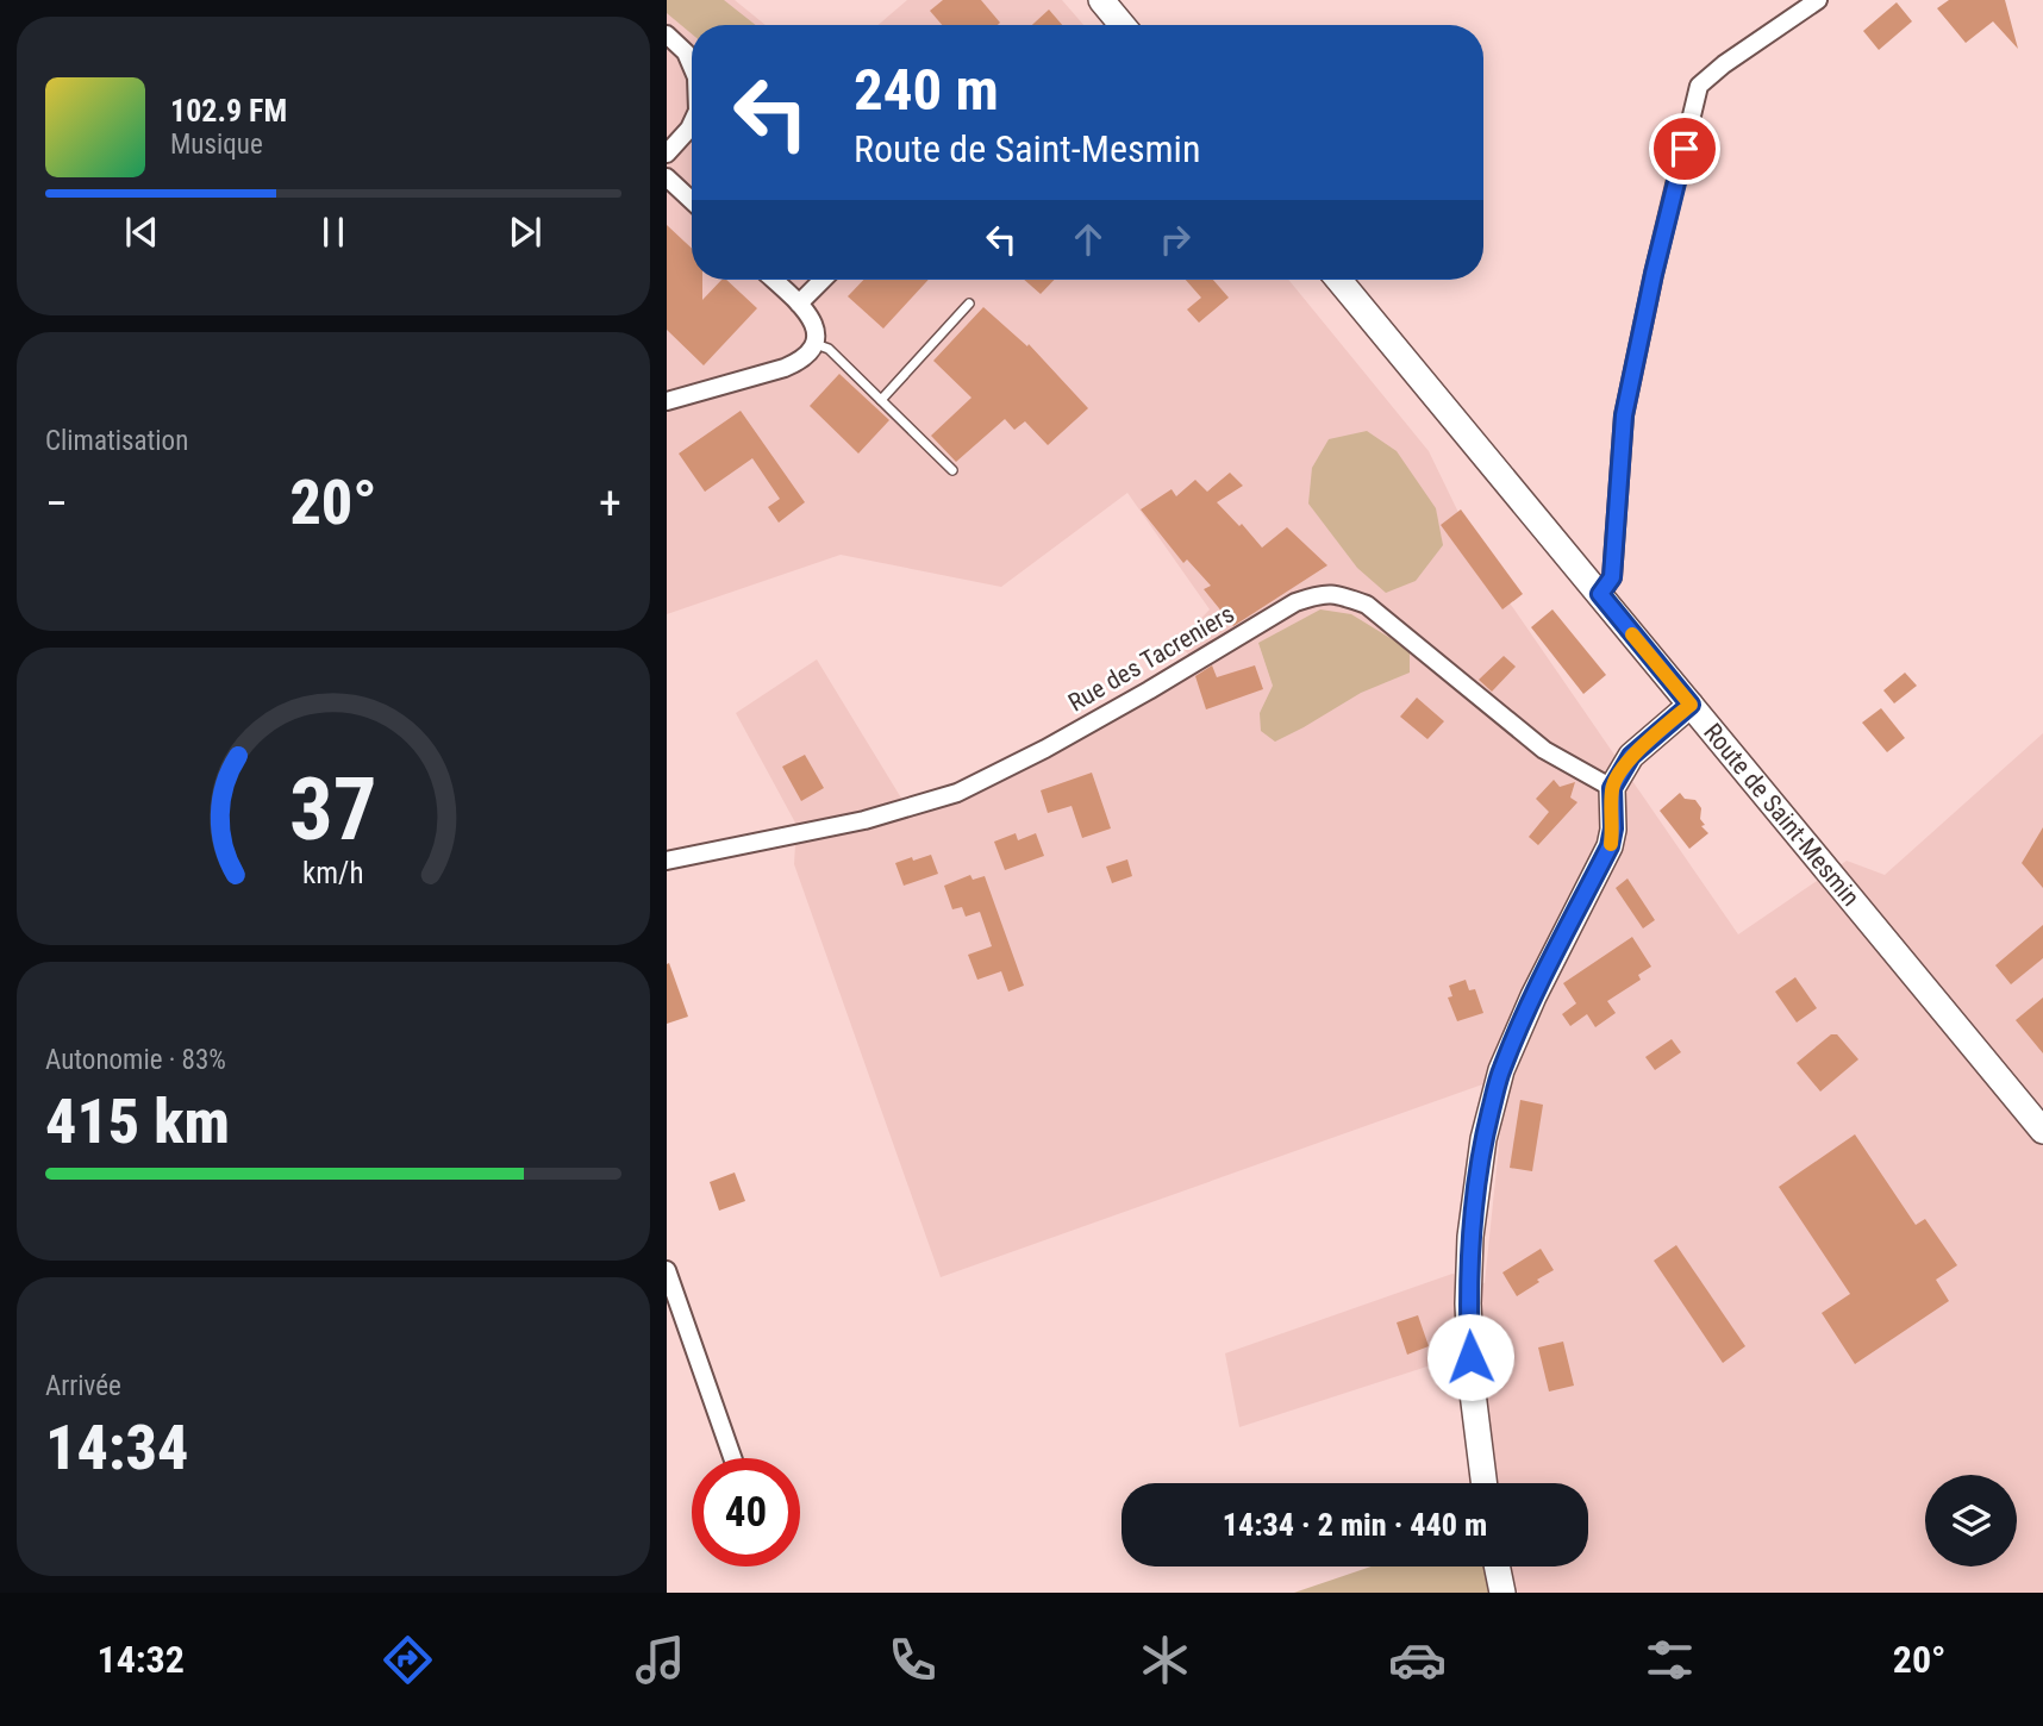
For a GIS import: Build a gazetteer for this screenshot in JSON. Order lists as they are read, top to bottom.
{
  "streets": {
    "main road": ["Route de Saint-Mesmin"],
    "street": ["Rue des Tacreniers"]
  },
  "page": {
    "turn": ["240 m", "Route de Saint-Mesmin"],
    "song": ["102.9 FM", "Musique"],
    "tile": [
      "Climatisation",
      ["Autonomie · 83%", "415 km"],
      ["Arrivée", "14:34"]
    ],
    "heat": ["−", "20°", "+"],
    "limit": "40",
    "trip": "14:34 · 2 min · 440 m",
    "tabs": ["14:32", "20°"],
    "gauge": ["37", "km/h"]
  }
}
